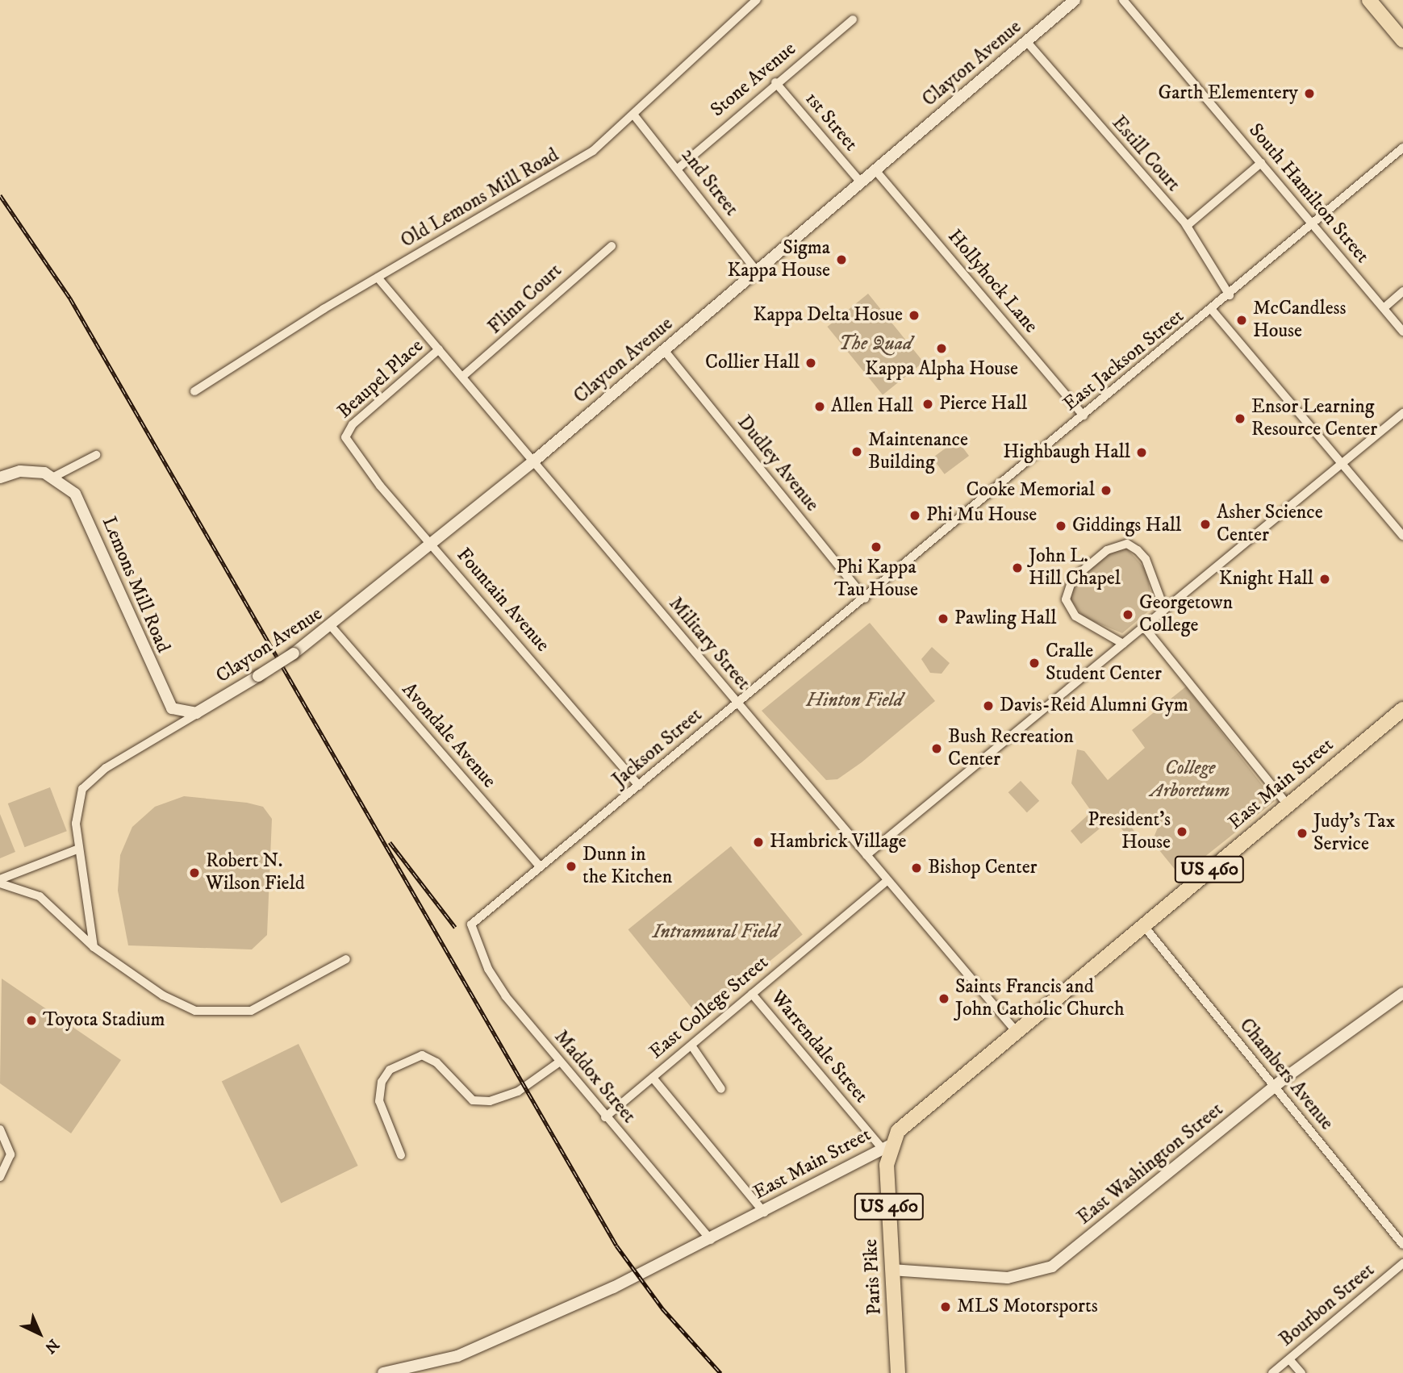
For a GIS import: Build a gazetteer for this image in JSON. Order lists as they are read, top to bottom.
{
  "streets": {
    "main road": ["East Main Street", "US 460", "Paris Pike"],
    "street": [
      "Clayton Avenue",
      "Stone Avenue",
      "1st Street",
      "Estill Court",
      "2nd Street",
      "South Hamilton Street",
      "Old Lemons Mill Road",
      "Hollyhock Lane",
      "Flinn Court",
      "East Jackson Street",
      "Beaupel Place",
      "Dudley Avenue",
      "Lemons Mill Road",
      "Fountain Avenue",
      "Military Street",
      "Avondale Avenue",
      "Jackson Street",
      "East College Street",
      "Warrendale Street",
      "Chambers Avenue",
      "Maddox Street",
      "East Washington Street",
      "Bourbon Street"
    ]
  },
  "crossings": [
    ["Clayton Avenue", "1st Street"],
    ["Clayton Avenue", "Estill Court"],
    ["Clayton Avenue", "2nd Street"],
    ["Clayton Avenue", "Hollyhock Lane"],
    ["Clayton Avenue", "Dudley Avenue"],
    ["Clayton Avenue", "Lemons Mill Road"],
    ["Clayton Avenue", "Fountain Avenue"],
    ["Clayton Avenue", "Military Street"],
    ["Clayton Avenue", "Avondale Avenue"],
    ["Stone Avenue", "1st Street"],
    ["Stone Avenue", "2nd Street"],
    ["Estill Court", "East Jackson Street"],
    ["2nd Street", "Old Lemons Mill Road"],
    ["South Hamilton Street", "East Jackson Street"],
    ["Old Lemons Mill Road", "Military Street"],
    ["Hollyhock Lane", "East Jackson Street"],
    ["Flinn Court", "Military Street"],
    ["East Jackson Street", "Dudley Avenue"],
    ["East Jackson Street", "Jackson Street"],
    ["Beaupel Place", "Fountain Avenue"],
    ["Beaupel Place", "Military Street"],
    ["Dudley Avenue", "Jackson Street"],
    ["Fountain Avenue", "Jackson Street"],
    ["Military Street", "Jackson Street"],
    ["Military Street", "East Main Street"],
    ["Military Street", "East College Street"],
    ["Avondale Avenue", "Jackson Street"],
    ["Jackson Street", "Maddox Street"],
    ["East Main Street", "Warrendale Street"],
    ["East Main Street", "Chambers Avenue"],
    ["East Main Street", "Maddox Street"],
    ["East Main Street", "Paris Pike"],
    ["East College Street", "Warrendale Street"],
    ["East College Street", "Maddox Street"],
    ["Warrendale Street", "Paris Pike"],
    ["Chambers Avenue", "East Washington Street"],
    ["East Washington Street", "Paris Pike"]
  ],
  "parks": [
    "The Quad",
    "Hinton Field",
    "College Arboretum",
    "Intramural Field"
  ],
  "places": [
    "Garth Elementery",
    "Sigma Kappa House",
    "Kappa Delta Hosue",
    "McCandless House",
    "Kappa Alpha House",
    "Collier Hall",
    "Pierce Hall",
    "Allen Hall",
    "Ensor Learning Resource Center",
    "Maintenance Building",
    "Highbaugh Hall",
    "Cooke Memorial",
    "Phi Mu House",
    "Asher Science Center",
    "Giddings Hall",
    "Phi Kappa Tau House",
    "John L. Hill Chapel",
    "Knight Hall",
    "Georgetown College",
    "Pawling Hall",
    "Cralle Student Center",
    "Davis-Reid Alumni Gym",
    "Bush Recreation Center",
    "President's House",
    "Judy's Tax Service",
    "Hambrick Village",
    "Dunn in the Kitchen",
    "Bishop Center",
    "Robert N. Wilson Field",
    "Saints Francis and John Catholic Church",
    "Toyota Stadium",
    "MLS Motorsports"
  ],
  "north": "bottom right"
}
